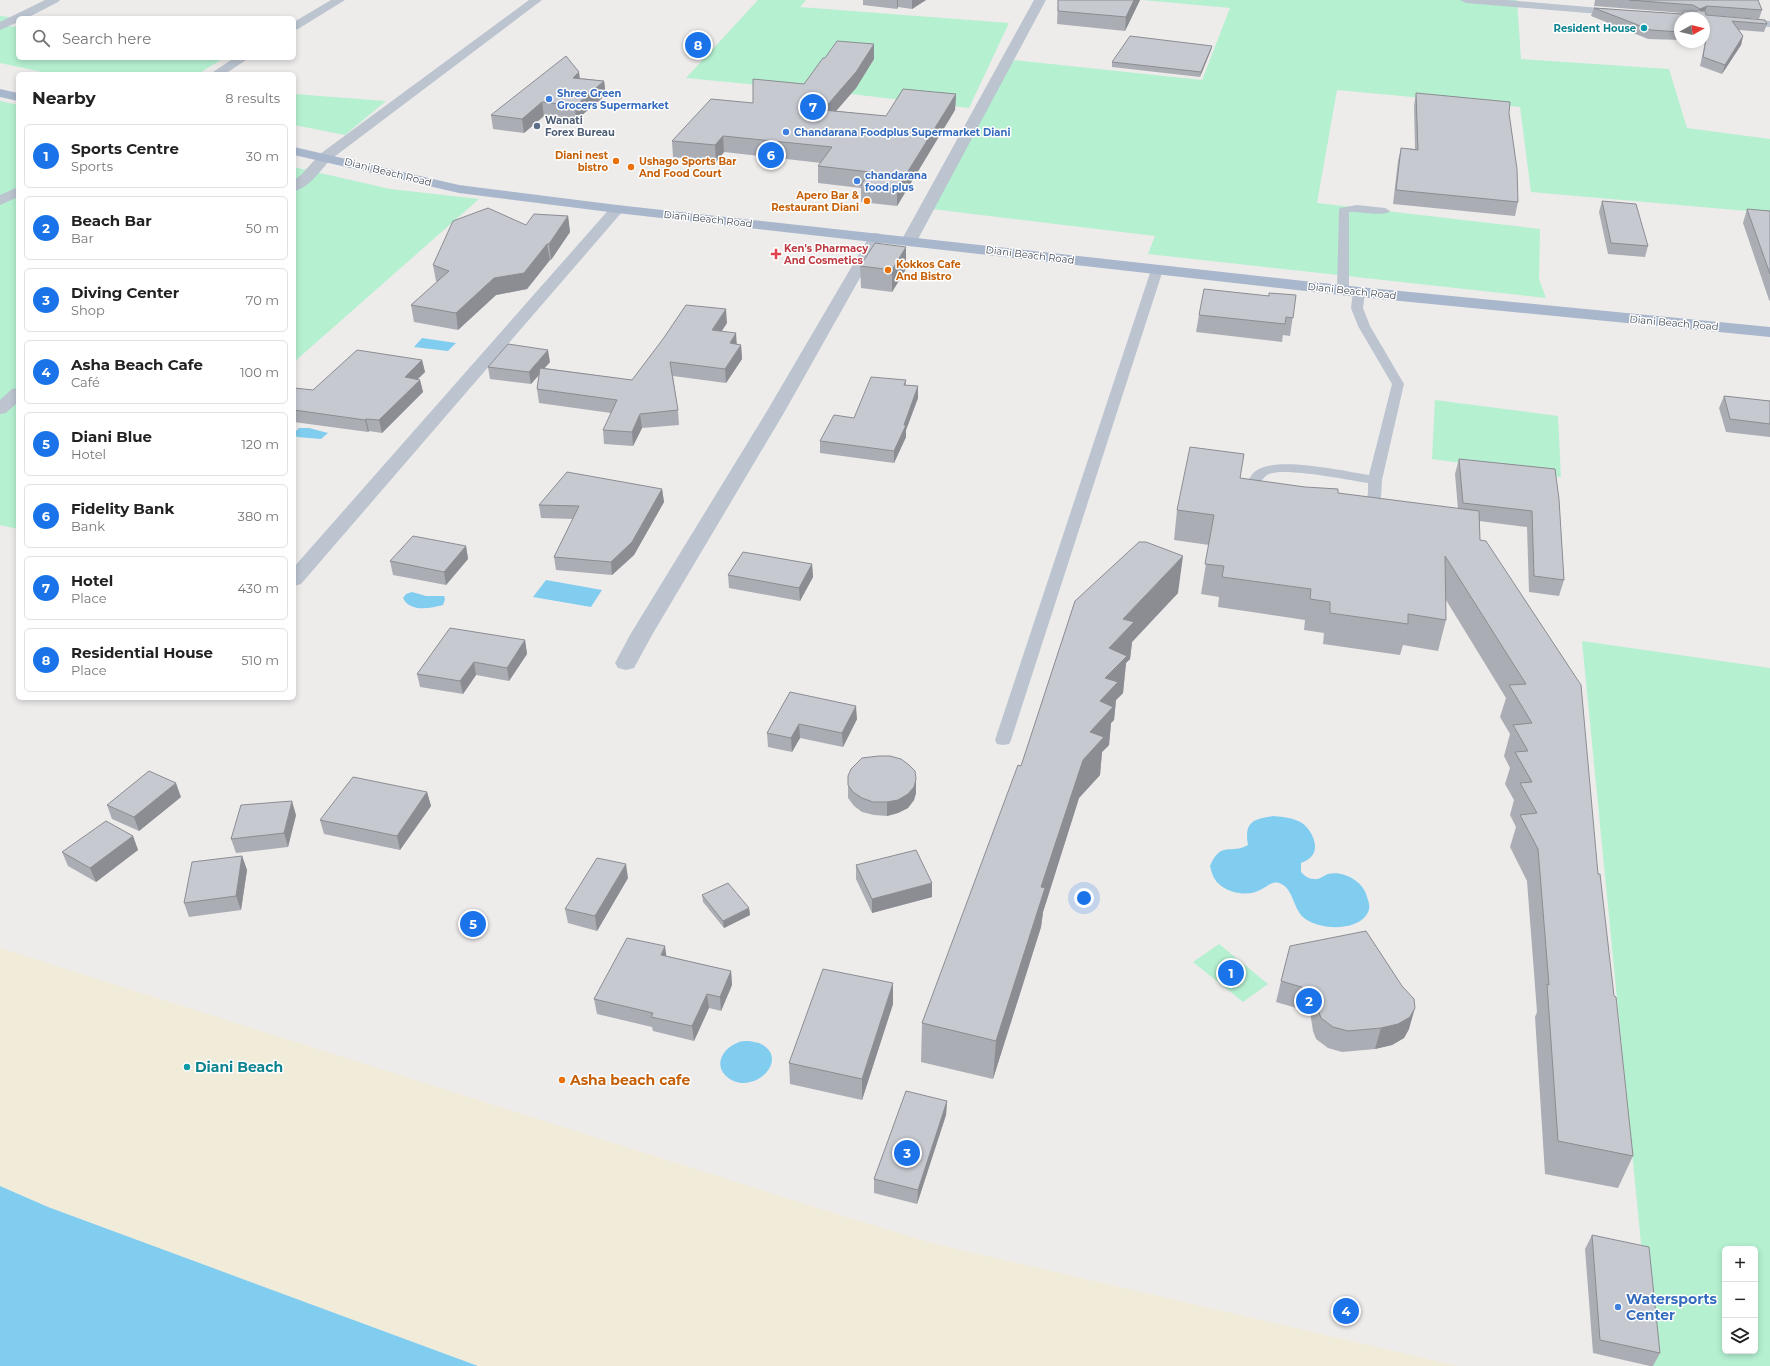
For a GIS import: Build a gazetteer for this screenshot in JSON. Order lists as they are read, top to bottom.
{
  "streets": {
    "main road": ["Diani Beach Road"]
  },
  "places": {
    "other": [
      "Resident House",
      "Shree Green Grocers Supermarket",
      "Wanati Forex Bureau",
      "Chandarana Foodplus Supermarket Diani",
      "Diani nest bistro",
      "Ushago Sports Bar And Food Court",
      "chandarana food plus",
      "Apero Bar & Restaurant Diani",
      "Kokkos Cafe And Bistro",
      "Diani Beach",
      "Asha beach cafe",
      "Watersports Center"
    ],
    "health": ["Ken's Pharmacy And Cosmetics"]
  },
  "north": "right",
  "page": {
    "search": "Search here",
    "pins": [
      "8",
      "7",
      "6",
      "5",
      "1",
      "2",
      "3",
      "4"
    ],
    "heading": ["Nearby", "8 results"],
    "list": [
      {
        "mark": "1",
        "name": "Sports Centre",
        "note": "Sports",
        "value": "30 m"
      },
      {
        "mark": "2",
        "name": "Beach Bar",
        "note": "Bar",
        "value": "50 m"
      },
      {
        "mark": "3",
        "name": "Diving Center",
        "note": "Shop",
        "value": "70 m"
      },
      {
        "mark": "4",
        "name": "Asha Beach Cafe",
        "note": "Café",
        "value": "100 m"
      },
      {
        "mark": "5",
        "name": "Diani Blue",
        "note": "Hotel",
        "value": "120 m"
      },
      {
        "mark": "6",
        "name": "Fidelity Bank",
        "note": "Bank",
        "value": "380 m"
      },
      {
        "mark": "7",
        "name": "Hotel",
        "note": "Place",
        "value": "430 m"
      },
      {
        "mark": "8",
        "name": "Residential House",
        "note": "Place",
        "value": "510 m"
      }
    ],
    "map_buttons": ["+", "−"]
  }
}
